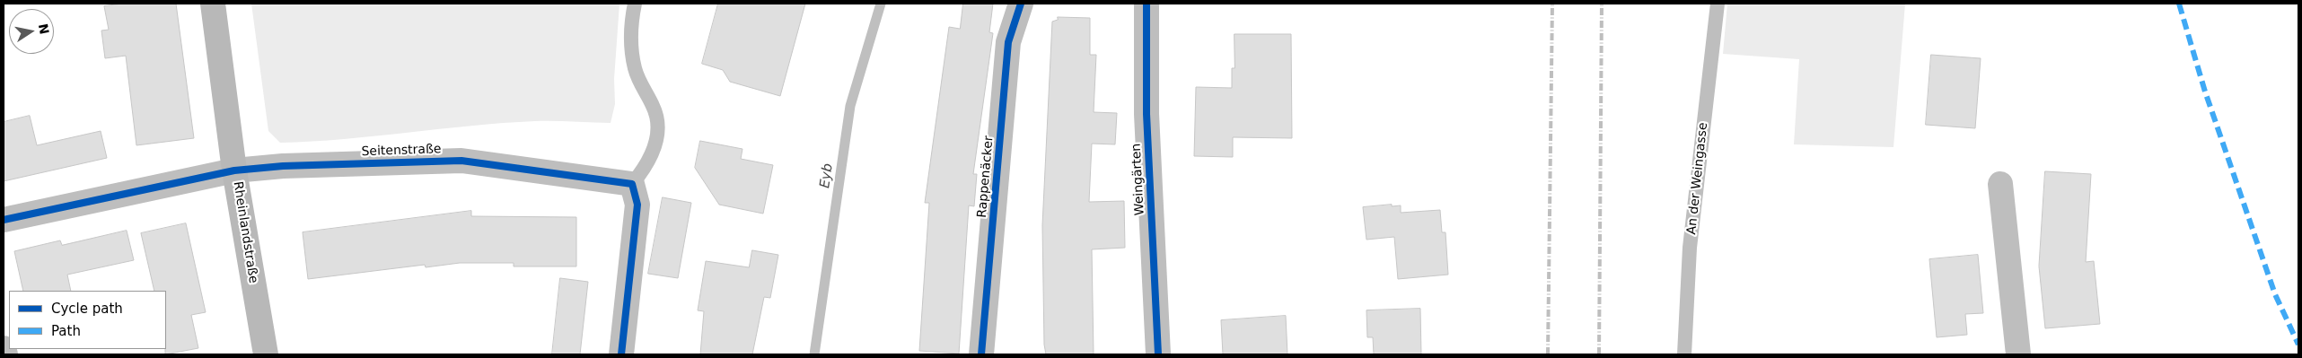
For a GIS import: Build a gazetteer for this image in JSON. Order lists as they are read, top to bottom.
{
  "streets": {
    "main road": ["Rheinlandstraße"],
    "street": ["Seitenstraße", "Rappenäcker", "Weingärten"],
    "lane": ["An der Weingasse"]
  },
  "crossings": [
    ["Seitenstraße", "Rheinlandstraße"]
  ],
  "water": ["Eyb"],
  "legend": ["Cycle path", "Path"],
  "north": "right"
}
